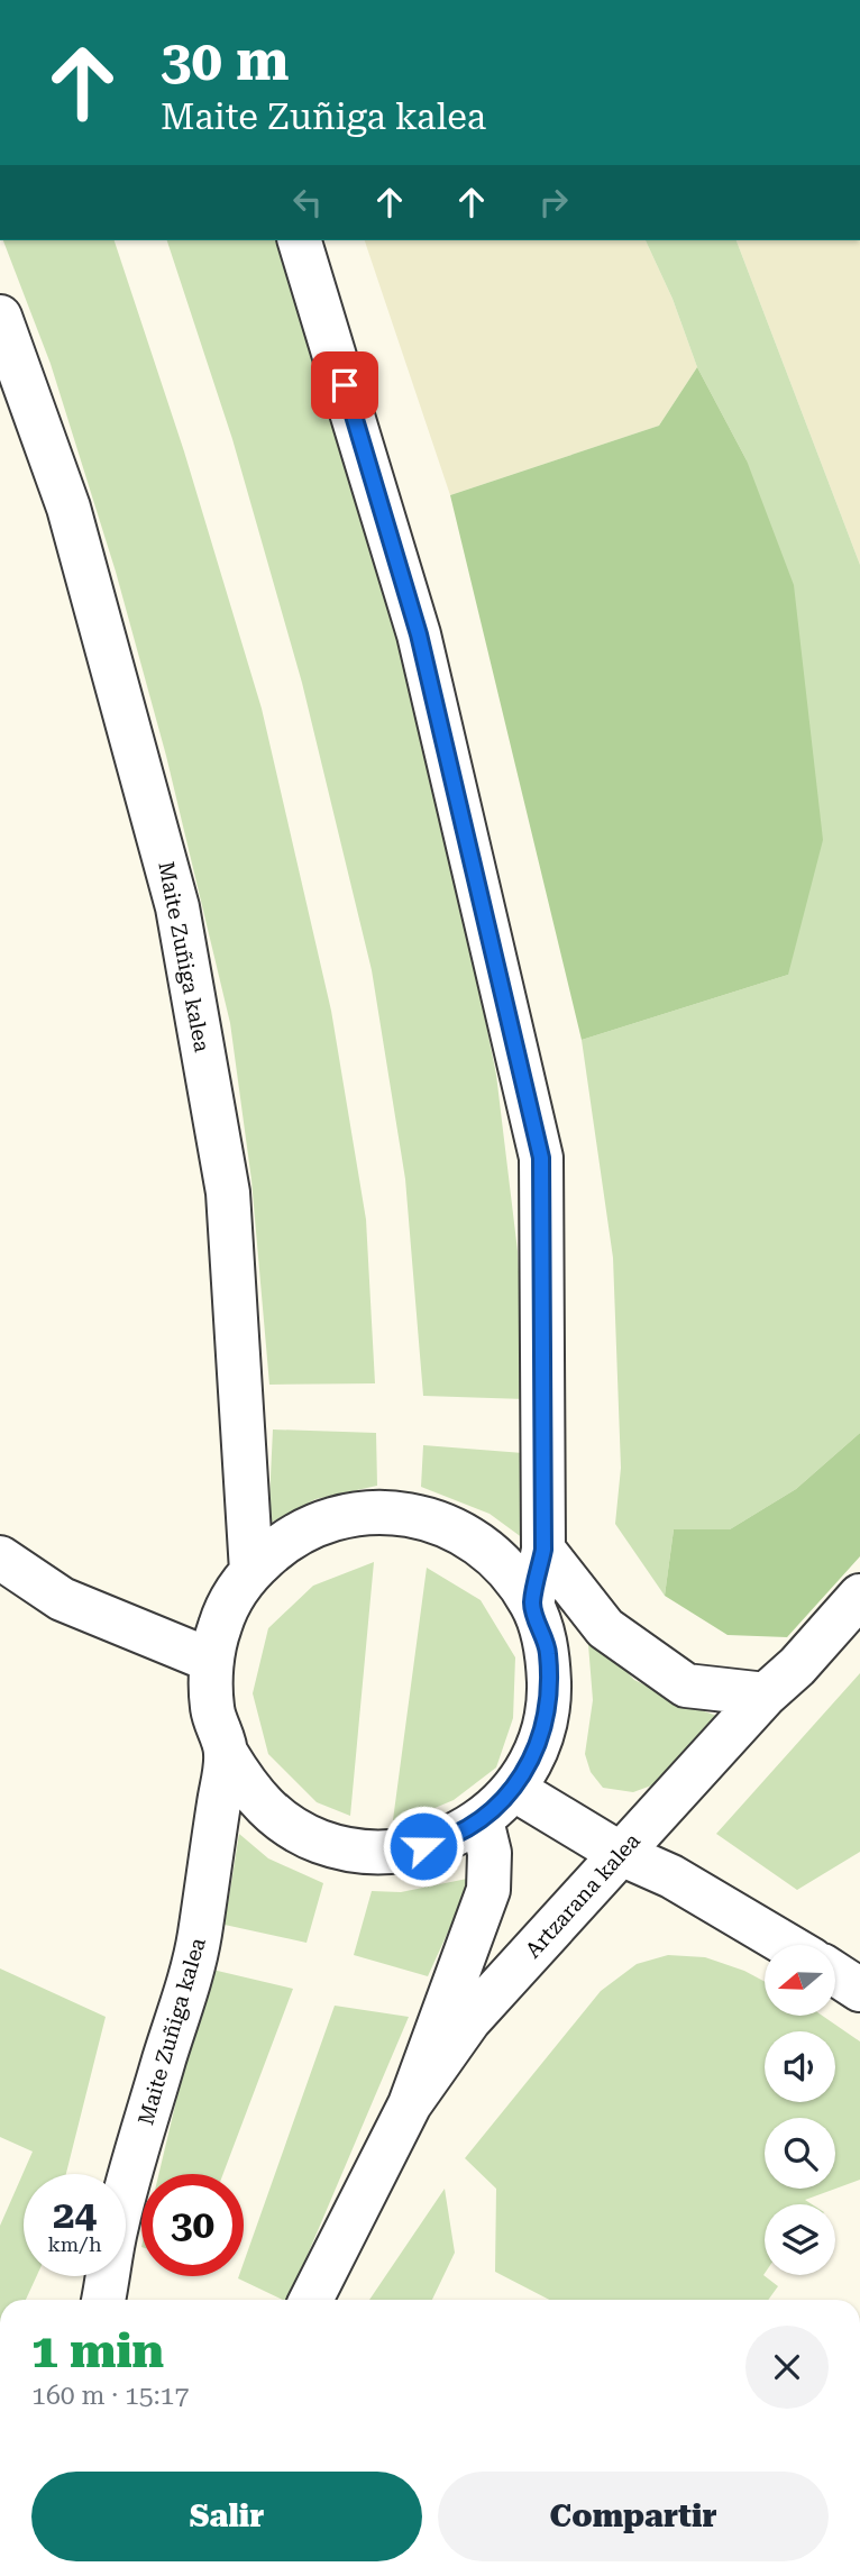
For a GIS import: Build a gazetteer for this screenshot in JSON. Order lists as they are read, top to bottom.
{
  "streets": {
    "street": ["Maite Zuñiga kalea", "Artzarana kalea"]
  },
  "north": "left",
  "page": {
    "turn": ["30 m", "Maite Zuñiga kalea"],
    "speed": "24 km/h",
    "limit": "30",
    "heading": ["1 min", "160 m · 15:17"],
    "buttons": ["Salir", "Compartir"]
  }
}
